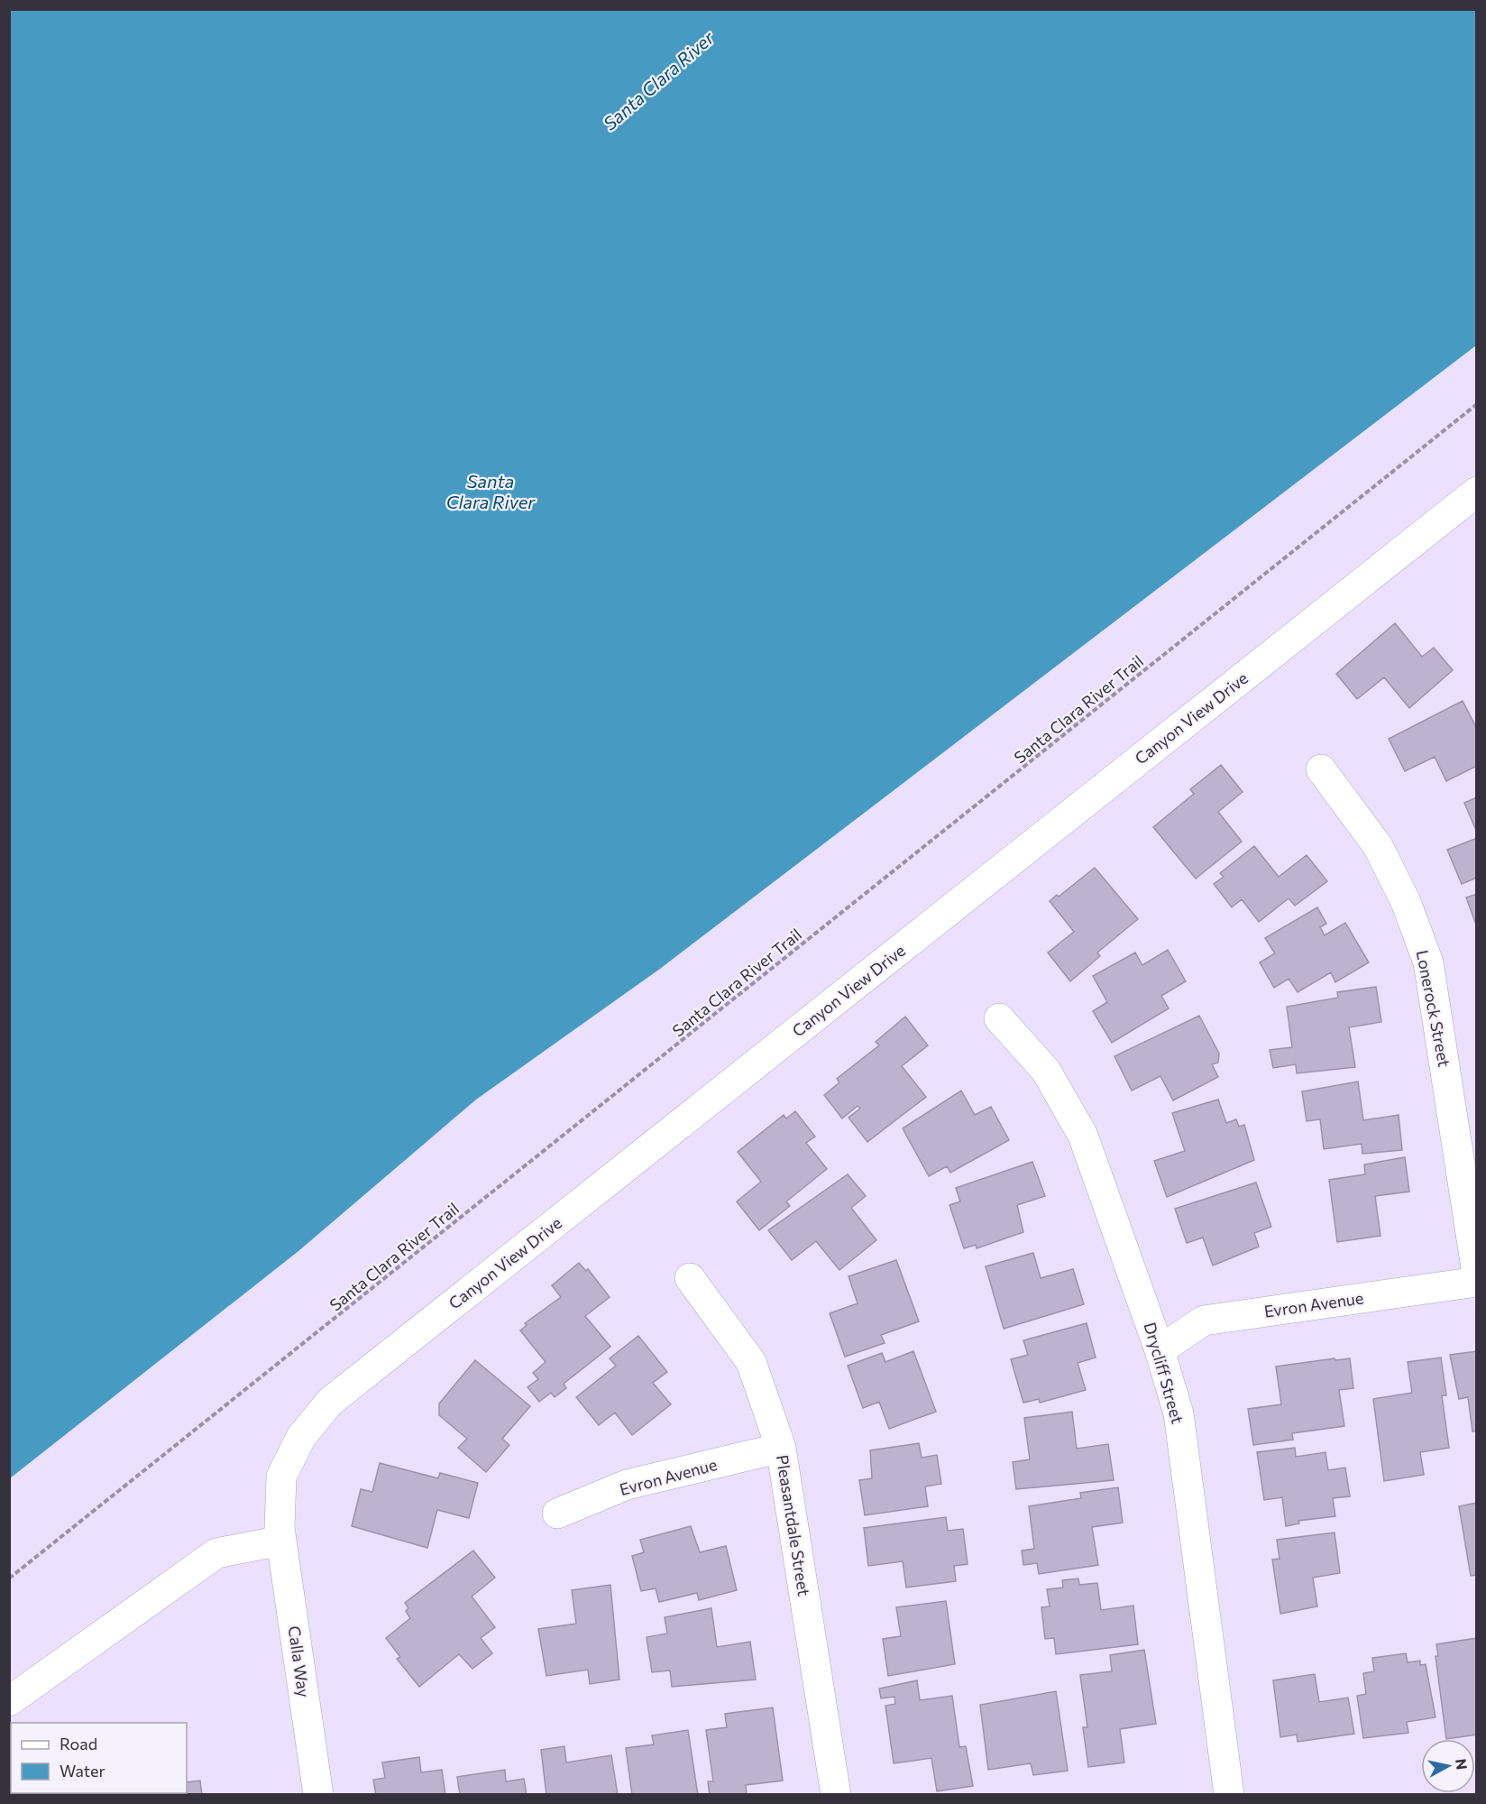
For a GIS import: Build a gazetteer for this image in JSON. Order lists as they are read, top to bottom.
{
  "streets": {
    "street": [
      "Canyon View Drive",
      "Lonerock Street",
      "Evron Avenue",
      "Drycliff Street",
      "Pleasantdale Street",
      "Calla Way"
    ],
    "path": ["Santa Clara River Trail"]
  },
  "crossings": [
    ["Canyon View Drive", "Calla Way"],
    ["Evron Avenue", "Drycliff Street"],
    ["Evron Avenue", "Pleasantdale Street"]
  ],
  "water": ["Santa Clara River"],
  "legend": ["Road", "Water"],
  "north": "right"
}
